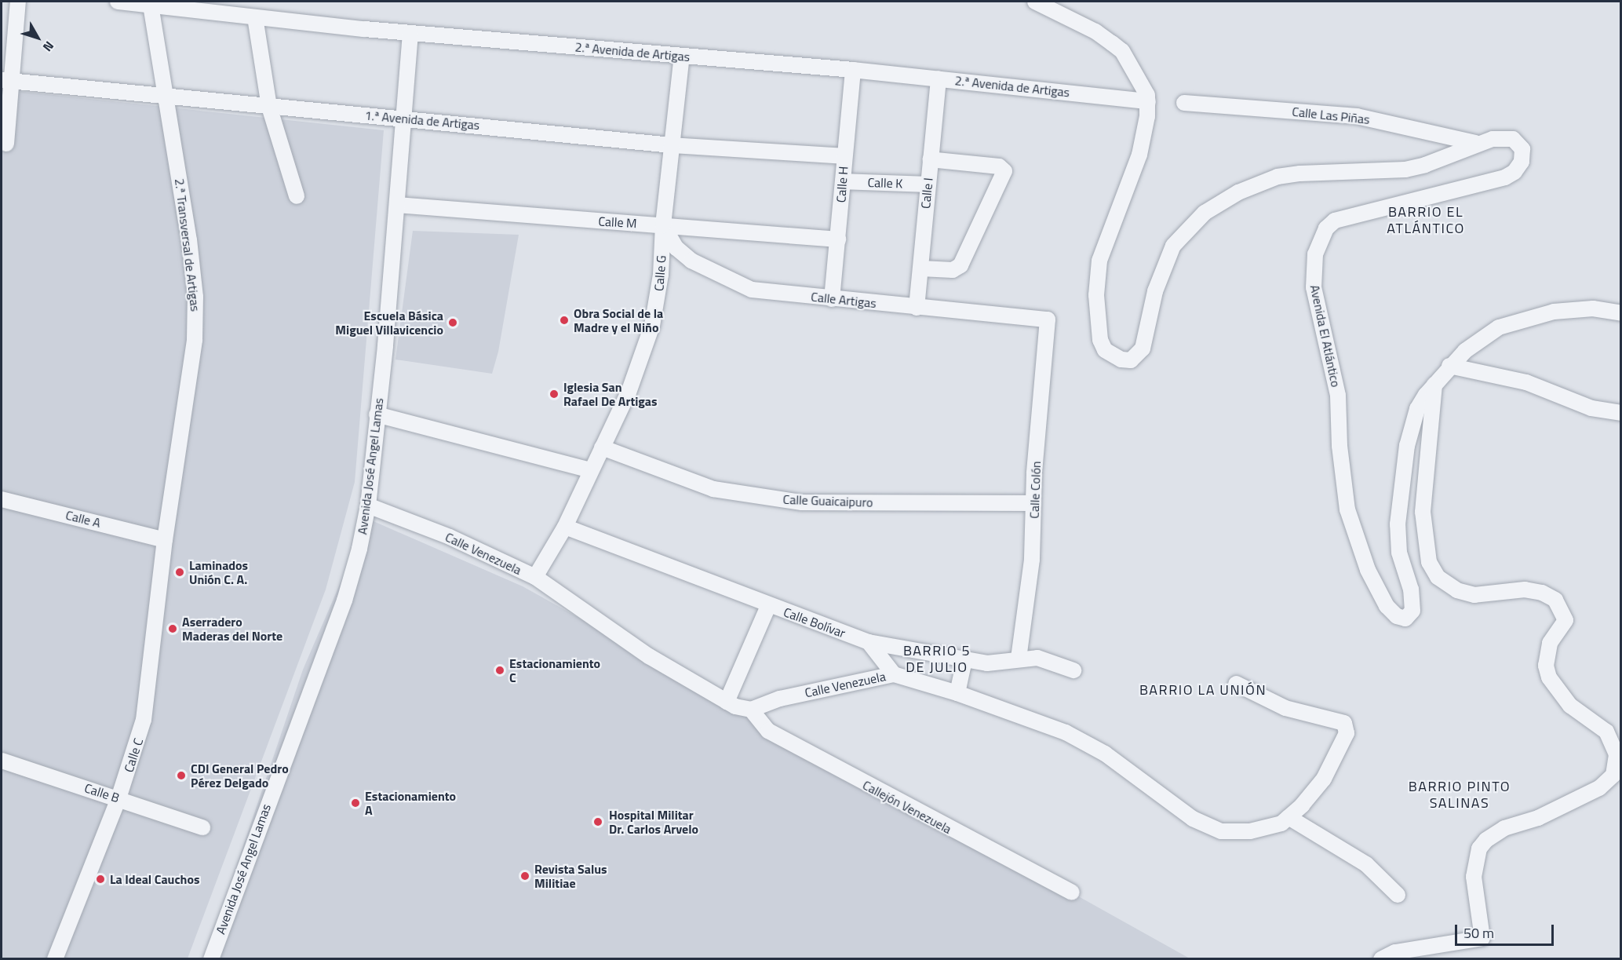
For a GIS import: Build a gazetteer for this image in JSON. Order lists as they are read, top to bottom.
{
  "streets": {
    "street": [
      "2.ª Avenida de Artigas",
      "Calle Las Piñas",
      "1.ª Avenida de Artigas",
      "Calle K",
      "Calle H",
      "Calle I",
      "Calle M",
      "2.ª Transversal de Artigas",
      "Calle G",
      "Calle Artigas",
      "Avenida El Atlántico",
      "Avenida José Angel Lamas",
      "Calle Colón",
      "Calle Guaicaipuro",
      "Calle A",
      "Calle Venezuela",
      "Calle Bolívar",
      "Calle C",
      "Calle B",
      "Callejón Venezuela"
    ]
  },
  "crossings": [
    ["2.ª Avenida de Artigas", "Calle H"],
    ["2.ª Avenida de Artigas", "Calle I"],
    ["2.ª Avenida de Artigas", "2.ª Transversal de Artigas"],
    ["2.ª Avenida de Artigas", "Calle G"],
    ["2.ª Avenida de Artigas", "Avenida El Atlántico"],
    ["2.ª Avenida de Artigas", "Avenida José Angel Lamas"],
    ["Calle Las Piñas", "Avenida El Atlántico"],
    ["1.ª Avenida de Artigas", "Calle H"],
    ["1.ª Avenida de Artigas", "2.ª Transversal de Artigas"],
    ["1.ª Avenida de Artigas", "Calle G"],
    ["1.ª Avenida de Artigas", "Avenida José Angel Lamas"],
    ["Calle K", "Calle H"],
    ["Calle K", "Calle I"],
    ["Calle H", "Calle M"],
    ["Calle H", "Calle Artigas"],
    ["Calle I", "Calle Artigas"],
    ["Calle M", "Calle G"],
    ["Calle M", "Calle Artigas"],
    ["Calle M", "Avenida José Angel Lamas"],
    ["2.ª Transversal de Artigas", "Calle A"],
    ["2.ª Transversal de Artigas", "Calle C"],
    ["Calle G", "Calle Artigas"],
    ["Calle G", "Calle Guaicaipuro"],
    ["Calle G", "Calle Venezuela"],
    ["Calle G", "Calle Bolívar"],
    ["Calle Artigas", "Calle Colón"],
    ["Avenida José Angel Lamas", "Calle Venezuela"],
    ["Calle Colón", "Calle Guaicaipuro"],
    ["Calle Colón", "Calle Bolívar"],
    ["Calle A", "Calle C"],
    ["Calle Venezuela", "Callejón Venezuela"],
    ["Calle C", "Calle B"]
  ],
  "districts": [
    "BARRIO EL ATLÁNTICO",
    "BARRIO 5 DE JULIO",
    "BARRIO LA UNIÓN",
    "BARRIO PINTO SALINAS"
  ],
  "places": [
    "Obra Social de la Madre y el Niño",
    "Escuela Básica Miguel Villavicencio",
    "Iglesia San Rafael De Artigas",
    "Laminados Unión C. A.",
    "Aserradero Maderas del Norte",
    "Estacionamiento C",
    "CDI General Pedro Pérez Delgado",
    "Estacionamiento A",
    "Hospital Militar Dr. Carlos Arvelo",
    "Revista Salus Militiae",
    "La Ideal Cauchos"
  ],
  "scale_bar": "50 m",
  "north": "bottom right"
}
